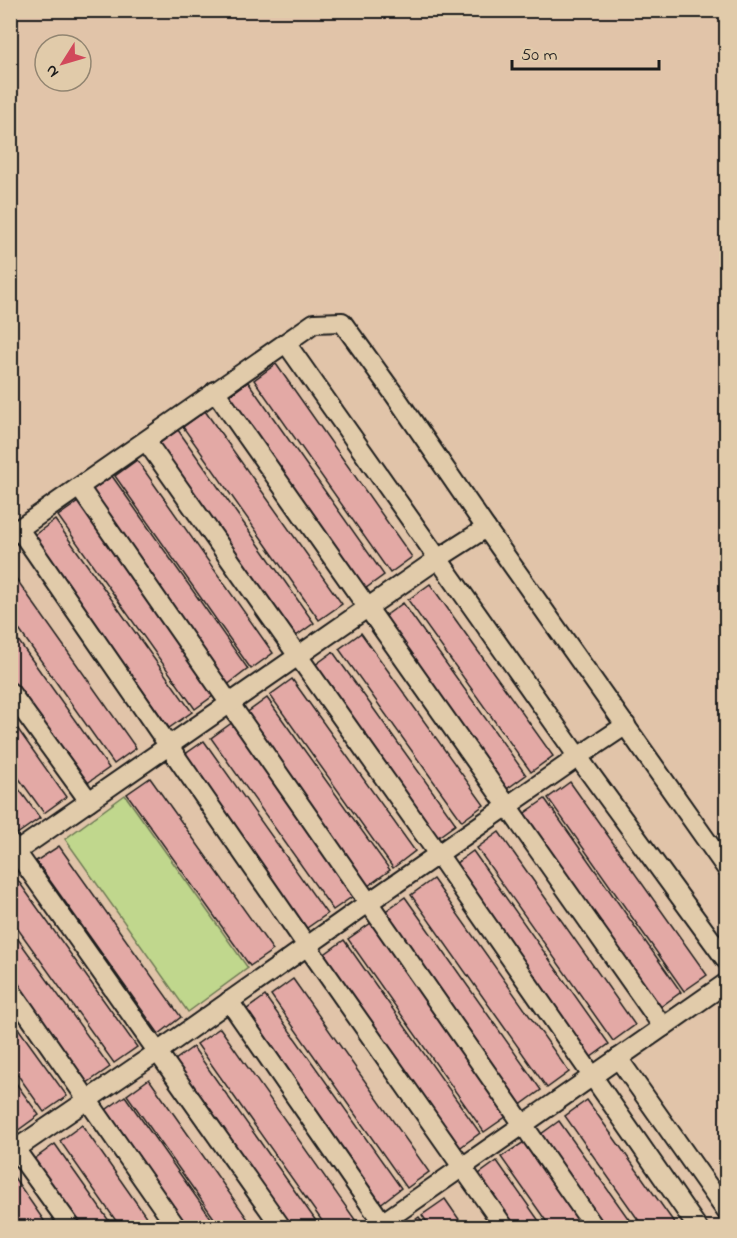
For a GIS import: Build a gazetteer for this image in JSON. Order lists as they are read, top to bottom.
{
  "scale_bar": "50 m",
  "north": "bottom left"
}
